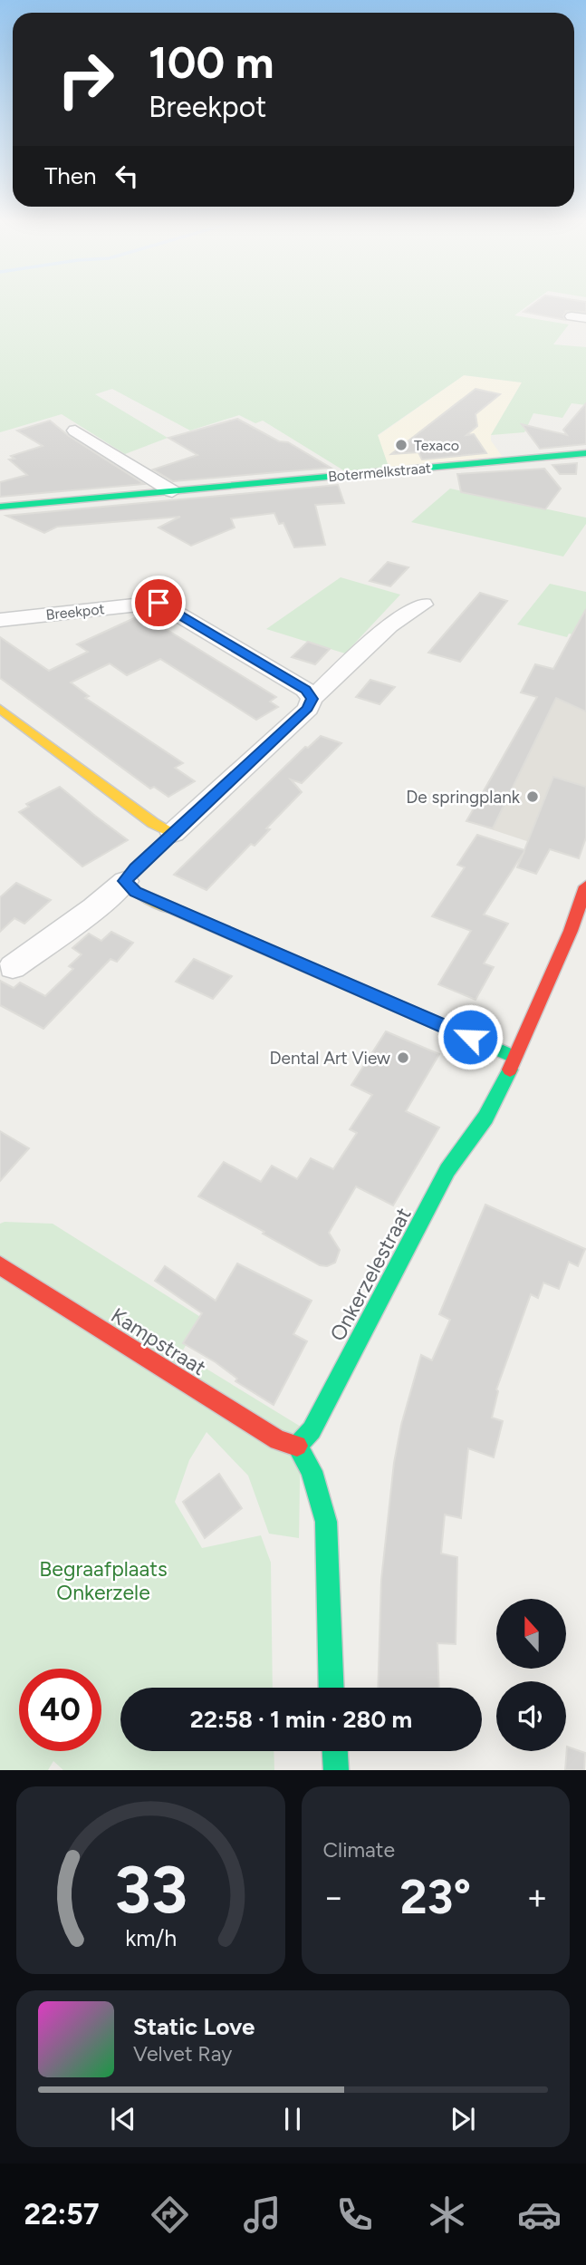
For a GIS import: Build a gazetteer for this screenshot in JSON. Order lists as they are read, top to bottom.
{
  "streets": {
    "street": [
      "Botermelkstraat",
      "Breekpot",
      "Onkerzelestraat",
      "Kampstraat"
    ]
  },
  "crossings": [
    ["Onkerzelestraat", "Kampstraat"]
  ],
  "parks": ["Begraafplaats Onkerzele"],
  "places": ["Texaco", "De springplank", "Dental Art View"],
  "north": "top",
  "page": {
    "turn": ["100 m", "Breekpot"],
    "then": "Then",
    "limit": "40",
    "trip": "22:58 · 1 min · 280 m",
    "tile": "Climate",
    "heat": ["−", "23°", "+"],
    "song": ["Static Love", "Velvet Ray"],
    "tabs": "22:57",
    "gauge": ["33", "km/h"]
  }
}
